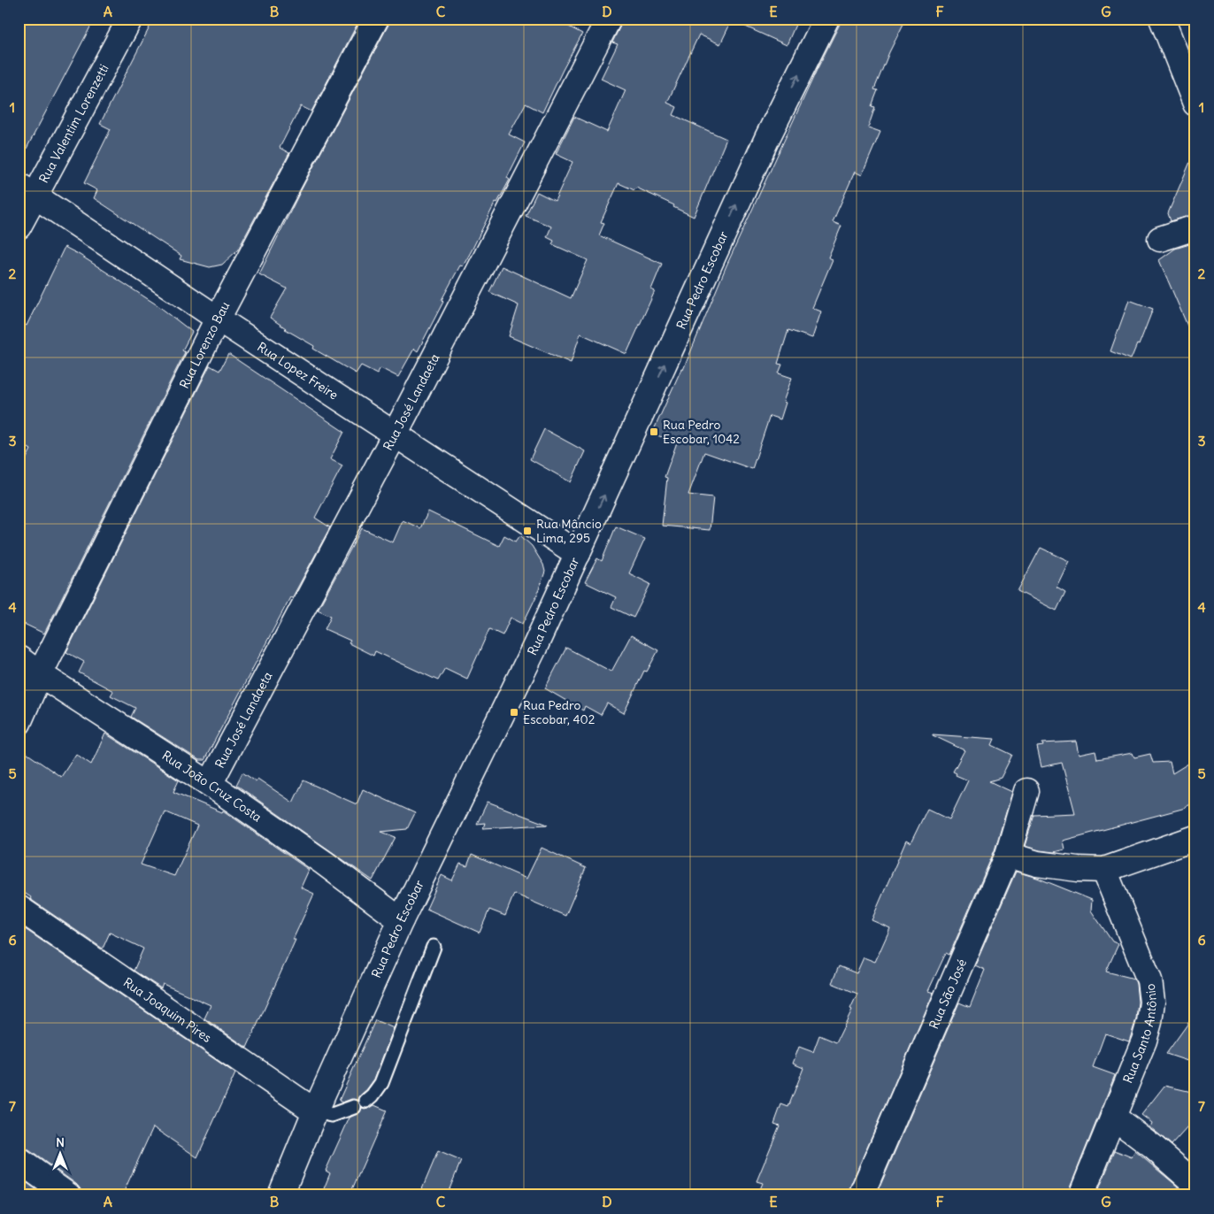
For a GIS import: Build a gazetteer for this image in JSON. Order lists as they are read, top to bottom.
{
  "streets": {
    "street": [
      "Rua Valentim Lorenzetti",
      "Rua Pedro Escobar",
      "Rua Lorenzo Bau",
      "Rua Lopez Freire",
      "Rua José Landaeta",
      "Rua João Cruz Costa",
      "Rua São José",
      "Rua Joaquim Pires",
      "Rua Santo Antônio"
    ]
  },
  "crossings": [
    ["Rua Valentim Lorenzetti", "Rua Lopez Freire"],
    ["Rua Pedro Escobar", "Rua Lopez Freire"],
    ["Rua Pedro Escobar", "Rua João Cruz Costa"],
    ["Rua Pedro Escobar", "Rua Joaquim Pires"],
    ["Rua Lorenzo Bau", "Rua Lopez Freire"],
    ["Rua Lorenzo Bau", "Rua João Cruz Costa"],
    ["Rua Lopez Freire", "Rua José Landaeta"],
    ["Rua José Landaeta", "Rua João Cruz Costa"]
  ],
  "one_way": ["Rua Pedro Escobar"],
  "places": {
    "transit": ["Rua Pedro Escobar, 1042", "Rua Mâncio Lima, 295", "Rua Pedro Escobar, 402"]
  },
  "north": "top",
  "grid": {
    "columns": [
      "A",
      "B",
      "C",
      "D",
      "E",
      "F",
      "G"
    ],
    "rows": [
      "1",
      "2",
      "3",
      "4",
      "5",
      "6",
      "7"
    ]
  }
}
